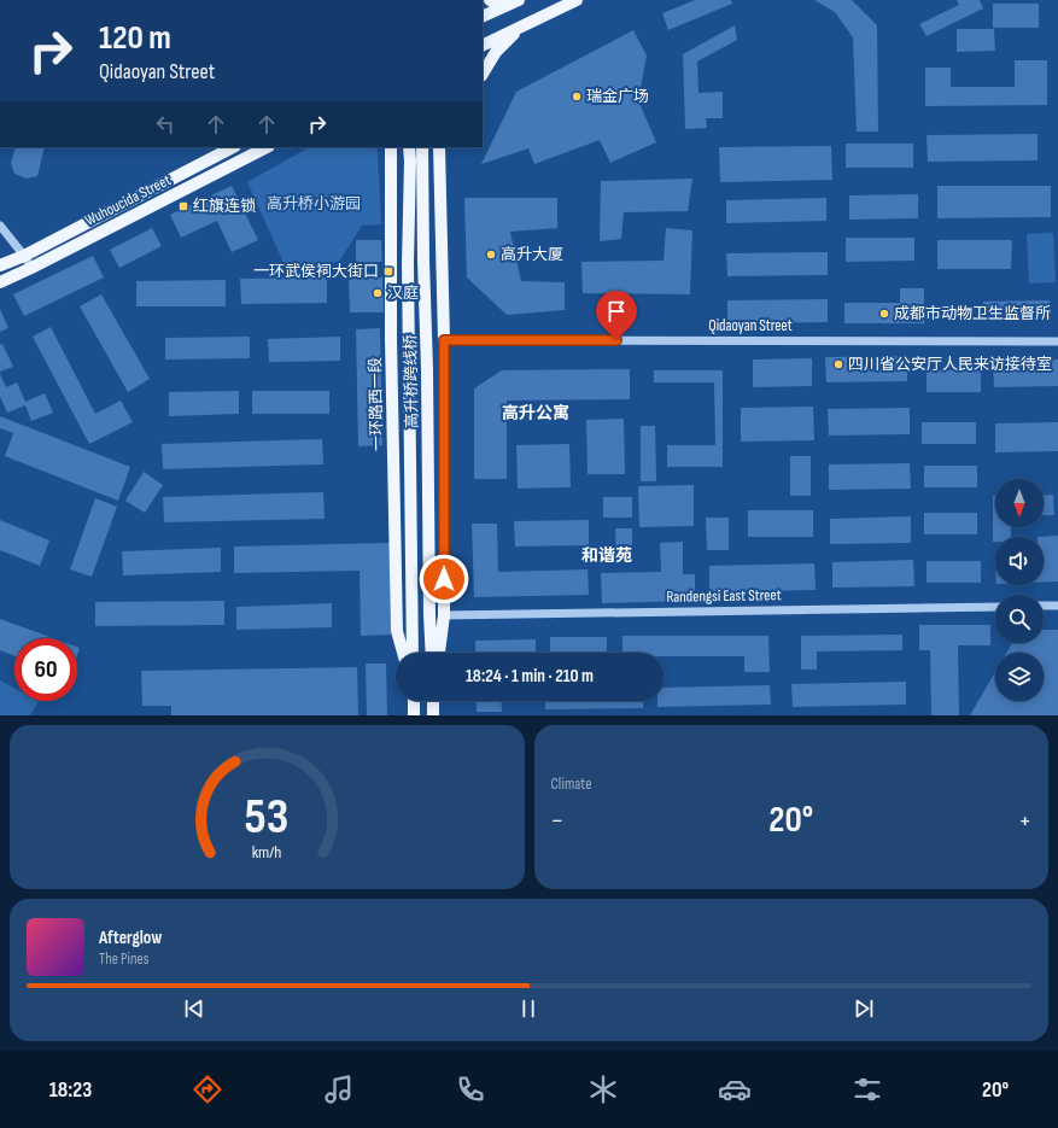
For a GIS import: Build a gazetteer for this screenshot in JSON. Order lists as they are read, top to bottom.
{
  "streets": {
    "main road": ["Wuhoucida Street", "高升桥跨线桥", "一环路西一段"],
    "street": ["Qidaoyan Street", "Randengsi East Street"]
  },
  "districts": ["高升公寓", "和谐苑"],
  "parks": ["高升桥小游园"],
  "places": {
    "other": [
      "瑞金广场",
      "高升大厦",
      "汉庭",
      "成都市动物卫生监督所",
      "四川省公安厅人民来访接待室"
    ],
    "transit": ["红旗连锁", "一环武侯祠大街口"]
  },
  "north": "bottom",
  "page": {
    "turn": ["120 m", "Qidaoyan Street"],
    "limit": "60",
    "trip": "18:24 · 1 min · 210 m",
    "tile": "Climate",
    "heat": ["−", "20°", "+"],
    "song": ["Afterglow", "The Pines"],
    "tabs": ["18:23", "20°"],
    "gauge": ["53", "km/h"]
  }
}
